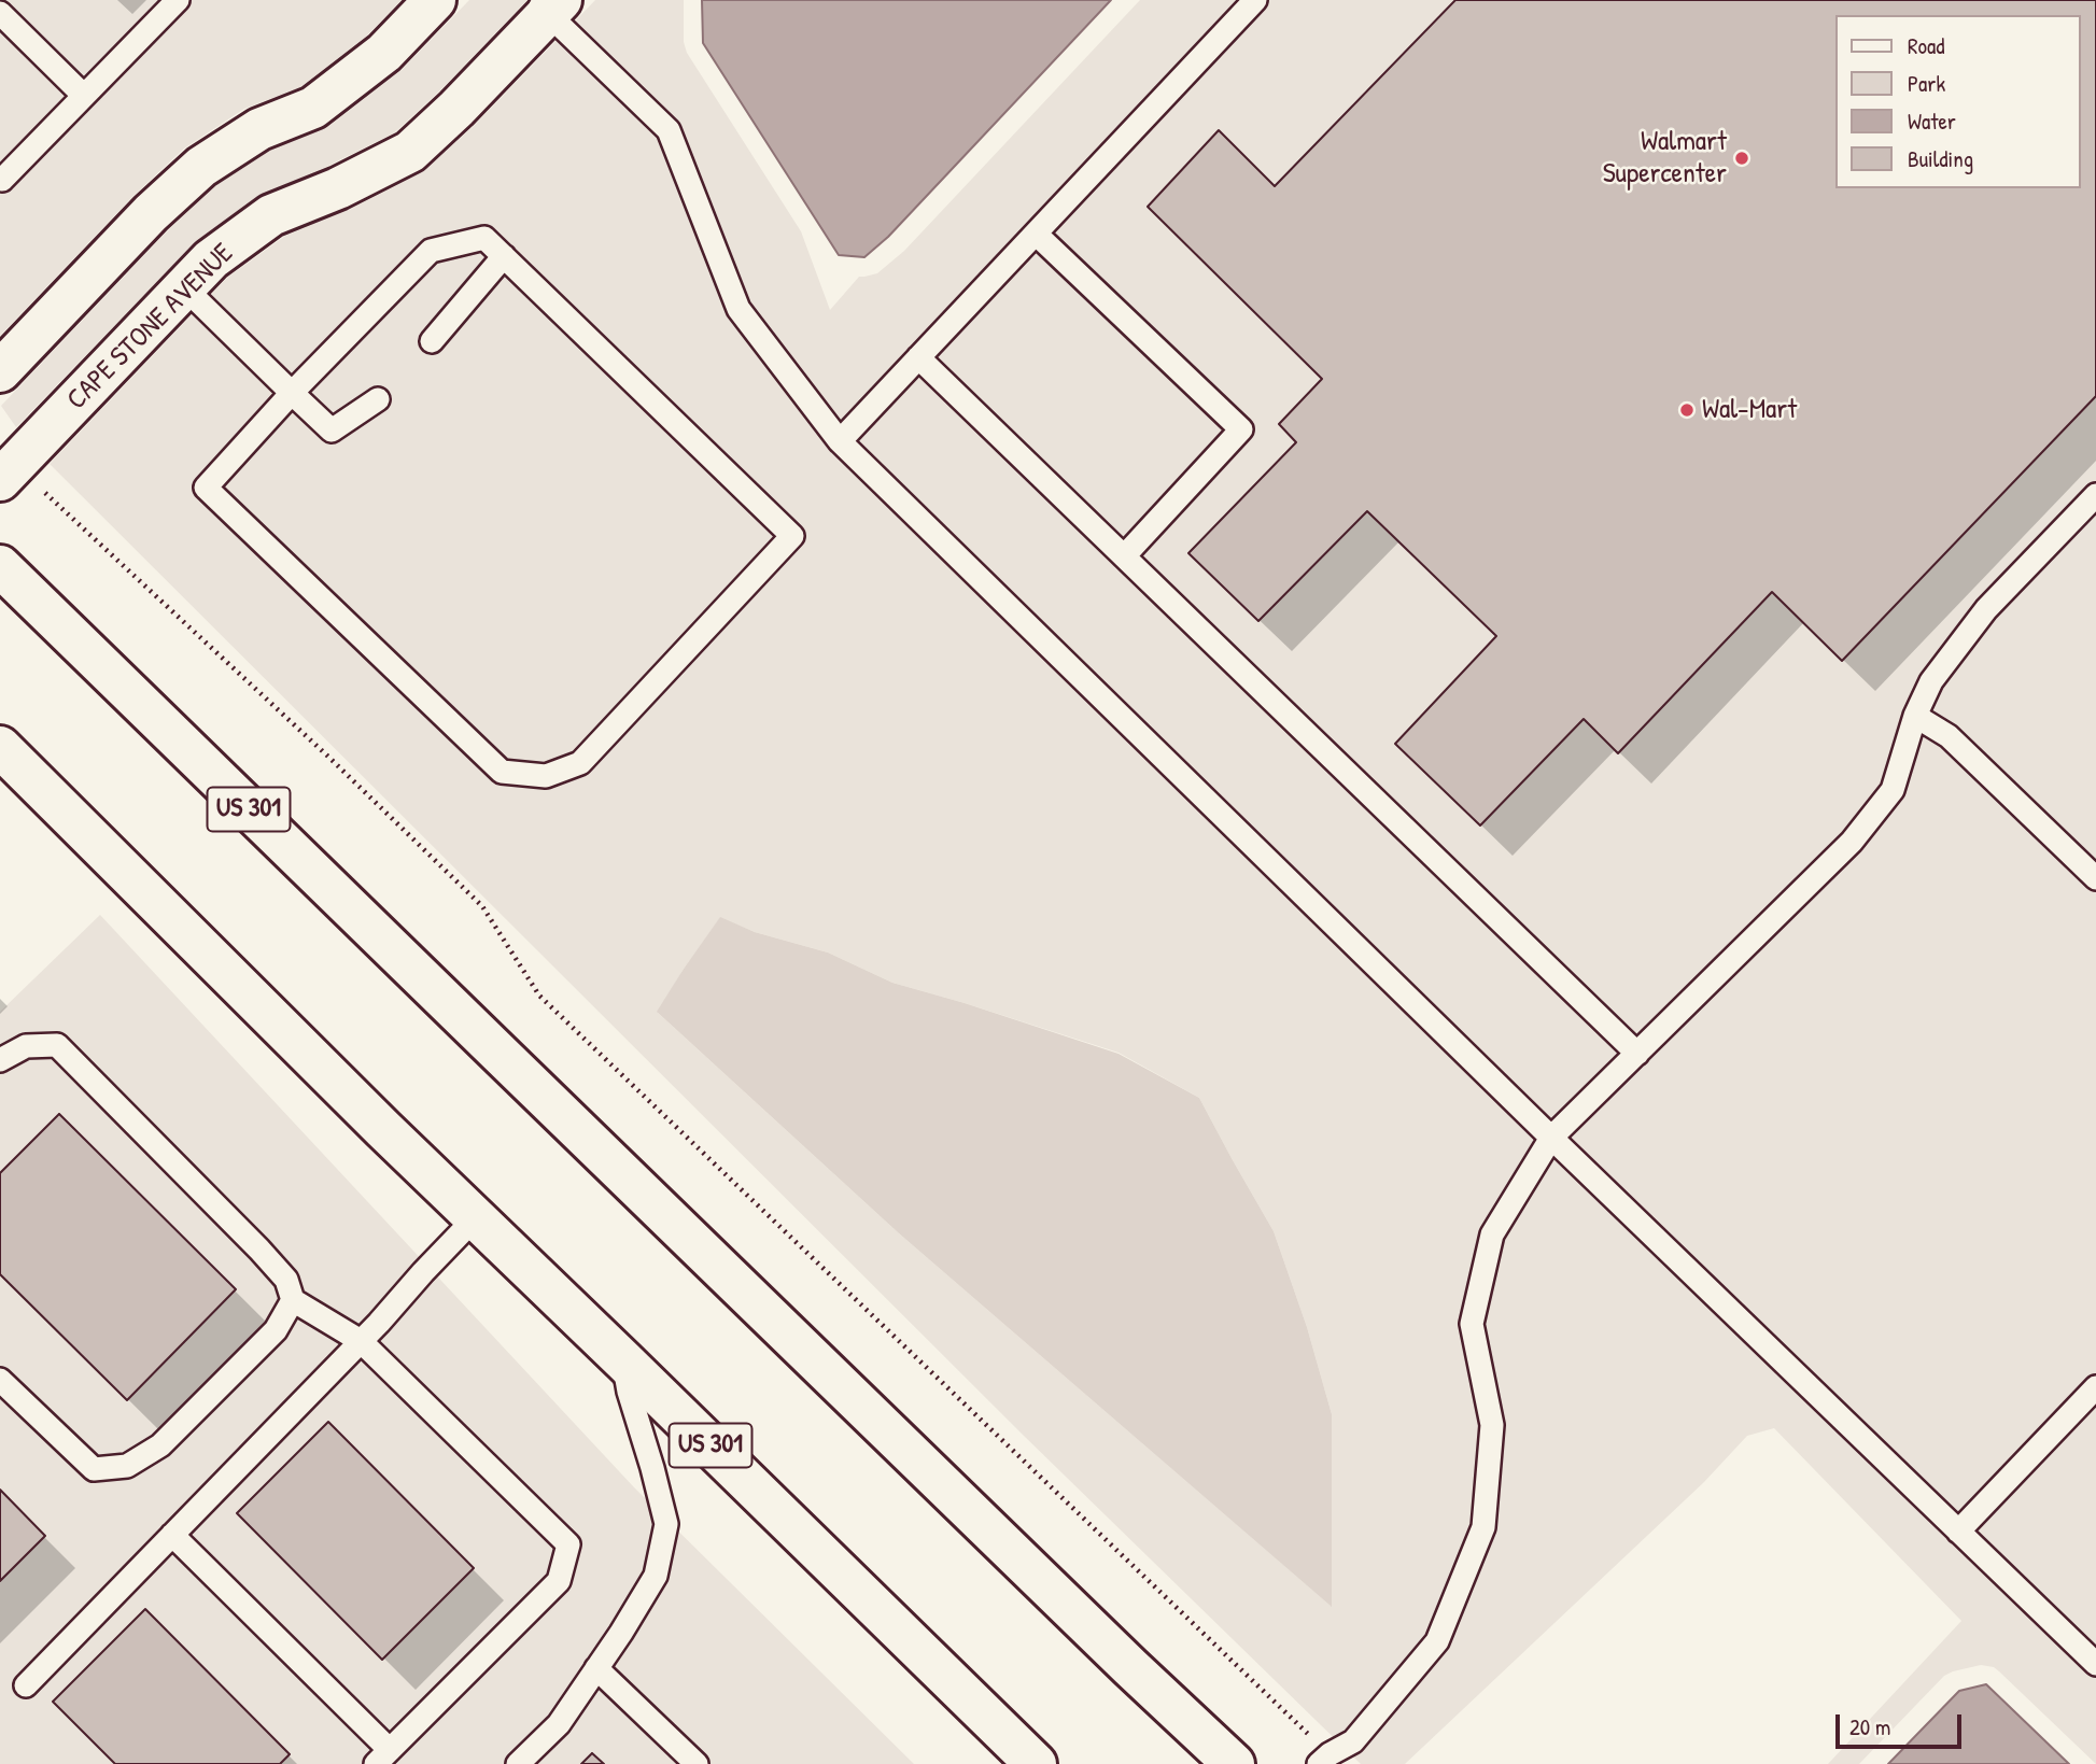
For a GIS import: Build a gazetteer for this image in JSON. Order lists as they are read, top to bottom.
{
  "streets": {
    "main road": ["CAPE STONE AVENUE", "US 301"]
  },
  "places": ["Walmart Supercenter", "Wal-Mart"],
  "legend": [
    "Road",
    "Park",
    "Water",
    "Building"
  ],
  "scale_bar": "20 m"
}
